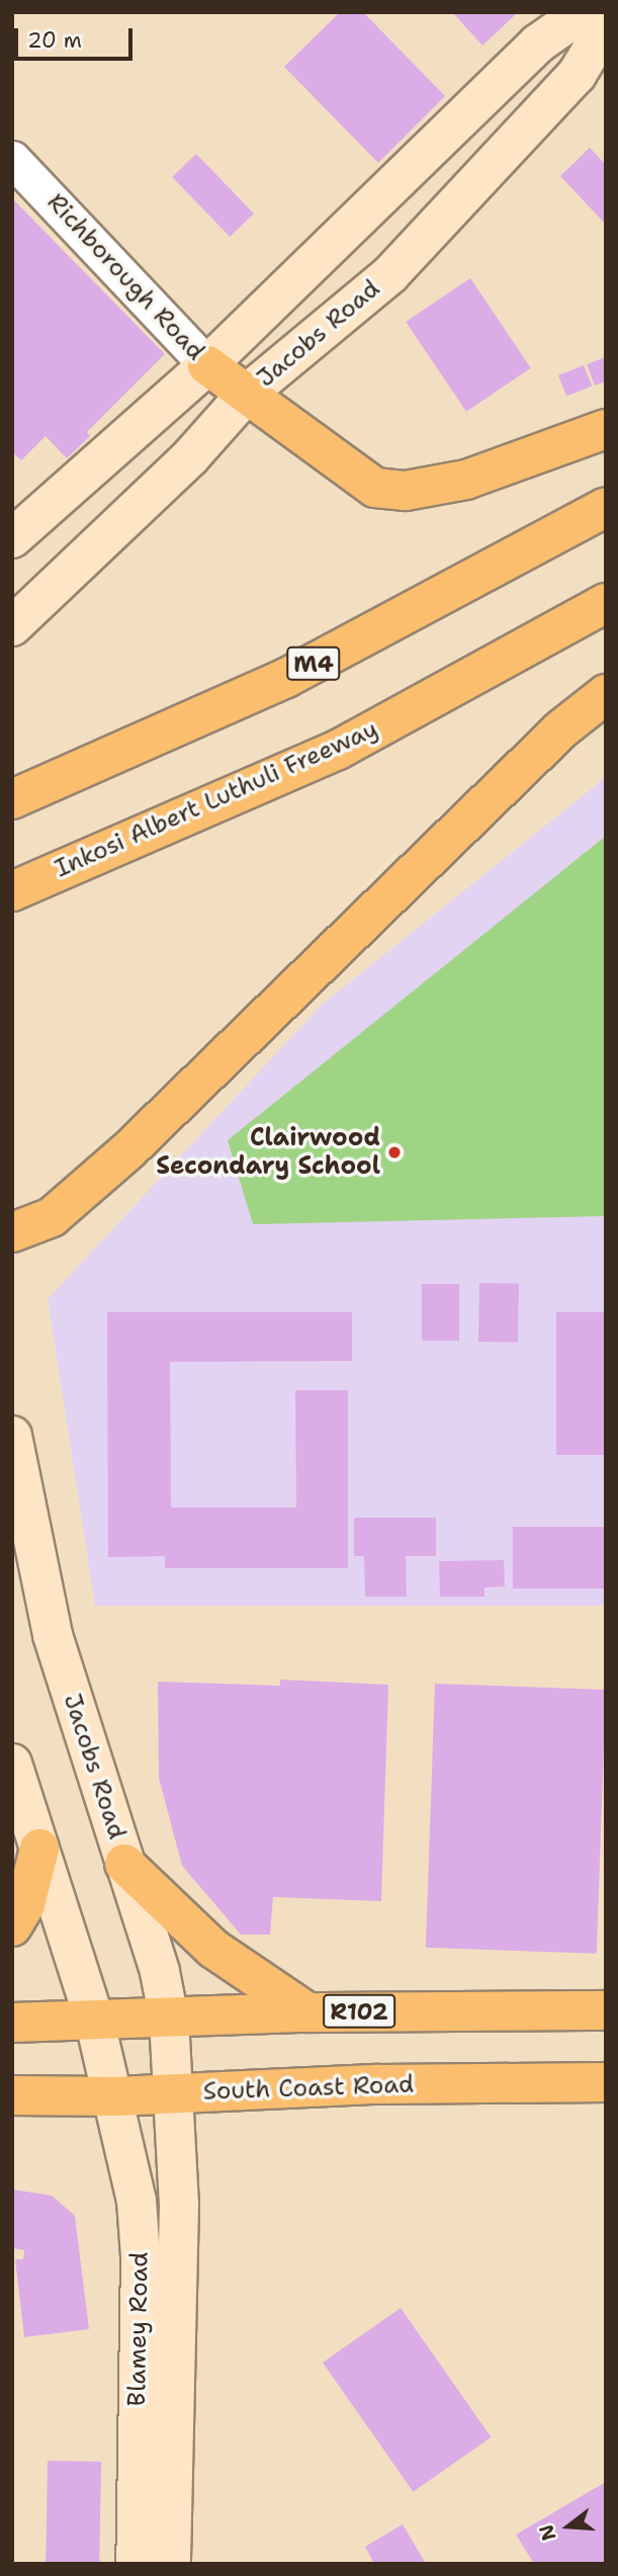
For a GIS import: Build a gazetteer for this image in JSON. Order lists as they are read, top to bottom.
{
  "streets": {
    "highway": [
      "M4",
      "Inkosi Albert Luthuli Freeway",
      "R102",
      "South Coast Road"
    ],
    "street": ["Richborough Road", "Jacobs Road", "Blamey Road"]
  },
  "crossings": [
    ["Richborough Road", "Jacobs Road"],
    ["Jacobs Road", "R102"],
    ["Jacobs Road", "South Coast Road"],
    ["Jacobs Road", "Blamey Road"],
    ["South Coast Road", "Blamey Road"]
  ],
  "places": ["Clairwood Secondary School"],
  "scale_bar": "20 m",
  "north": "left"
}
